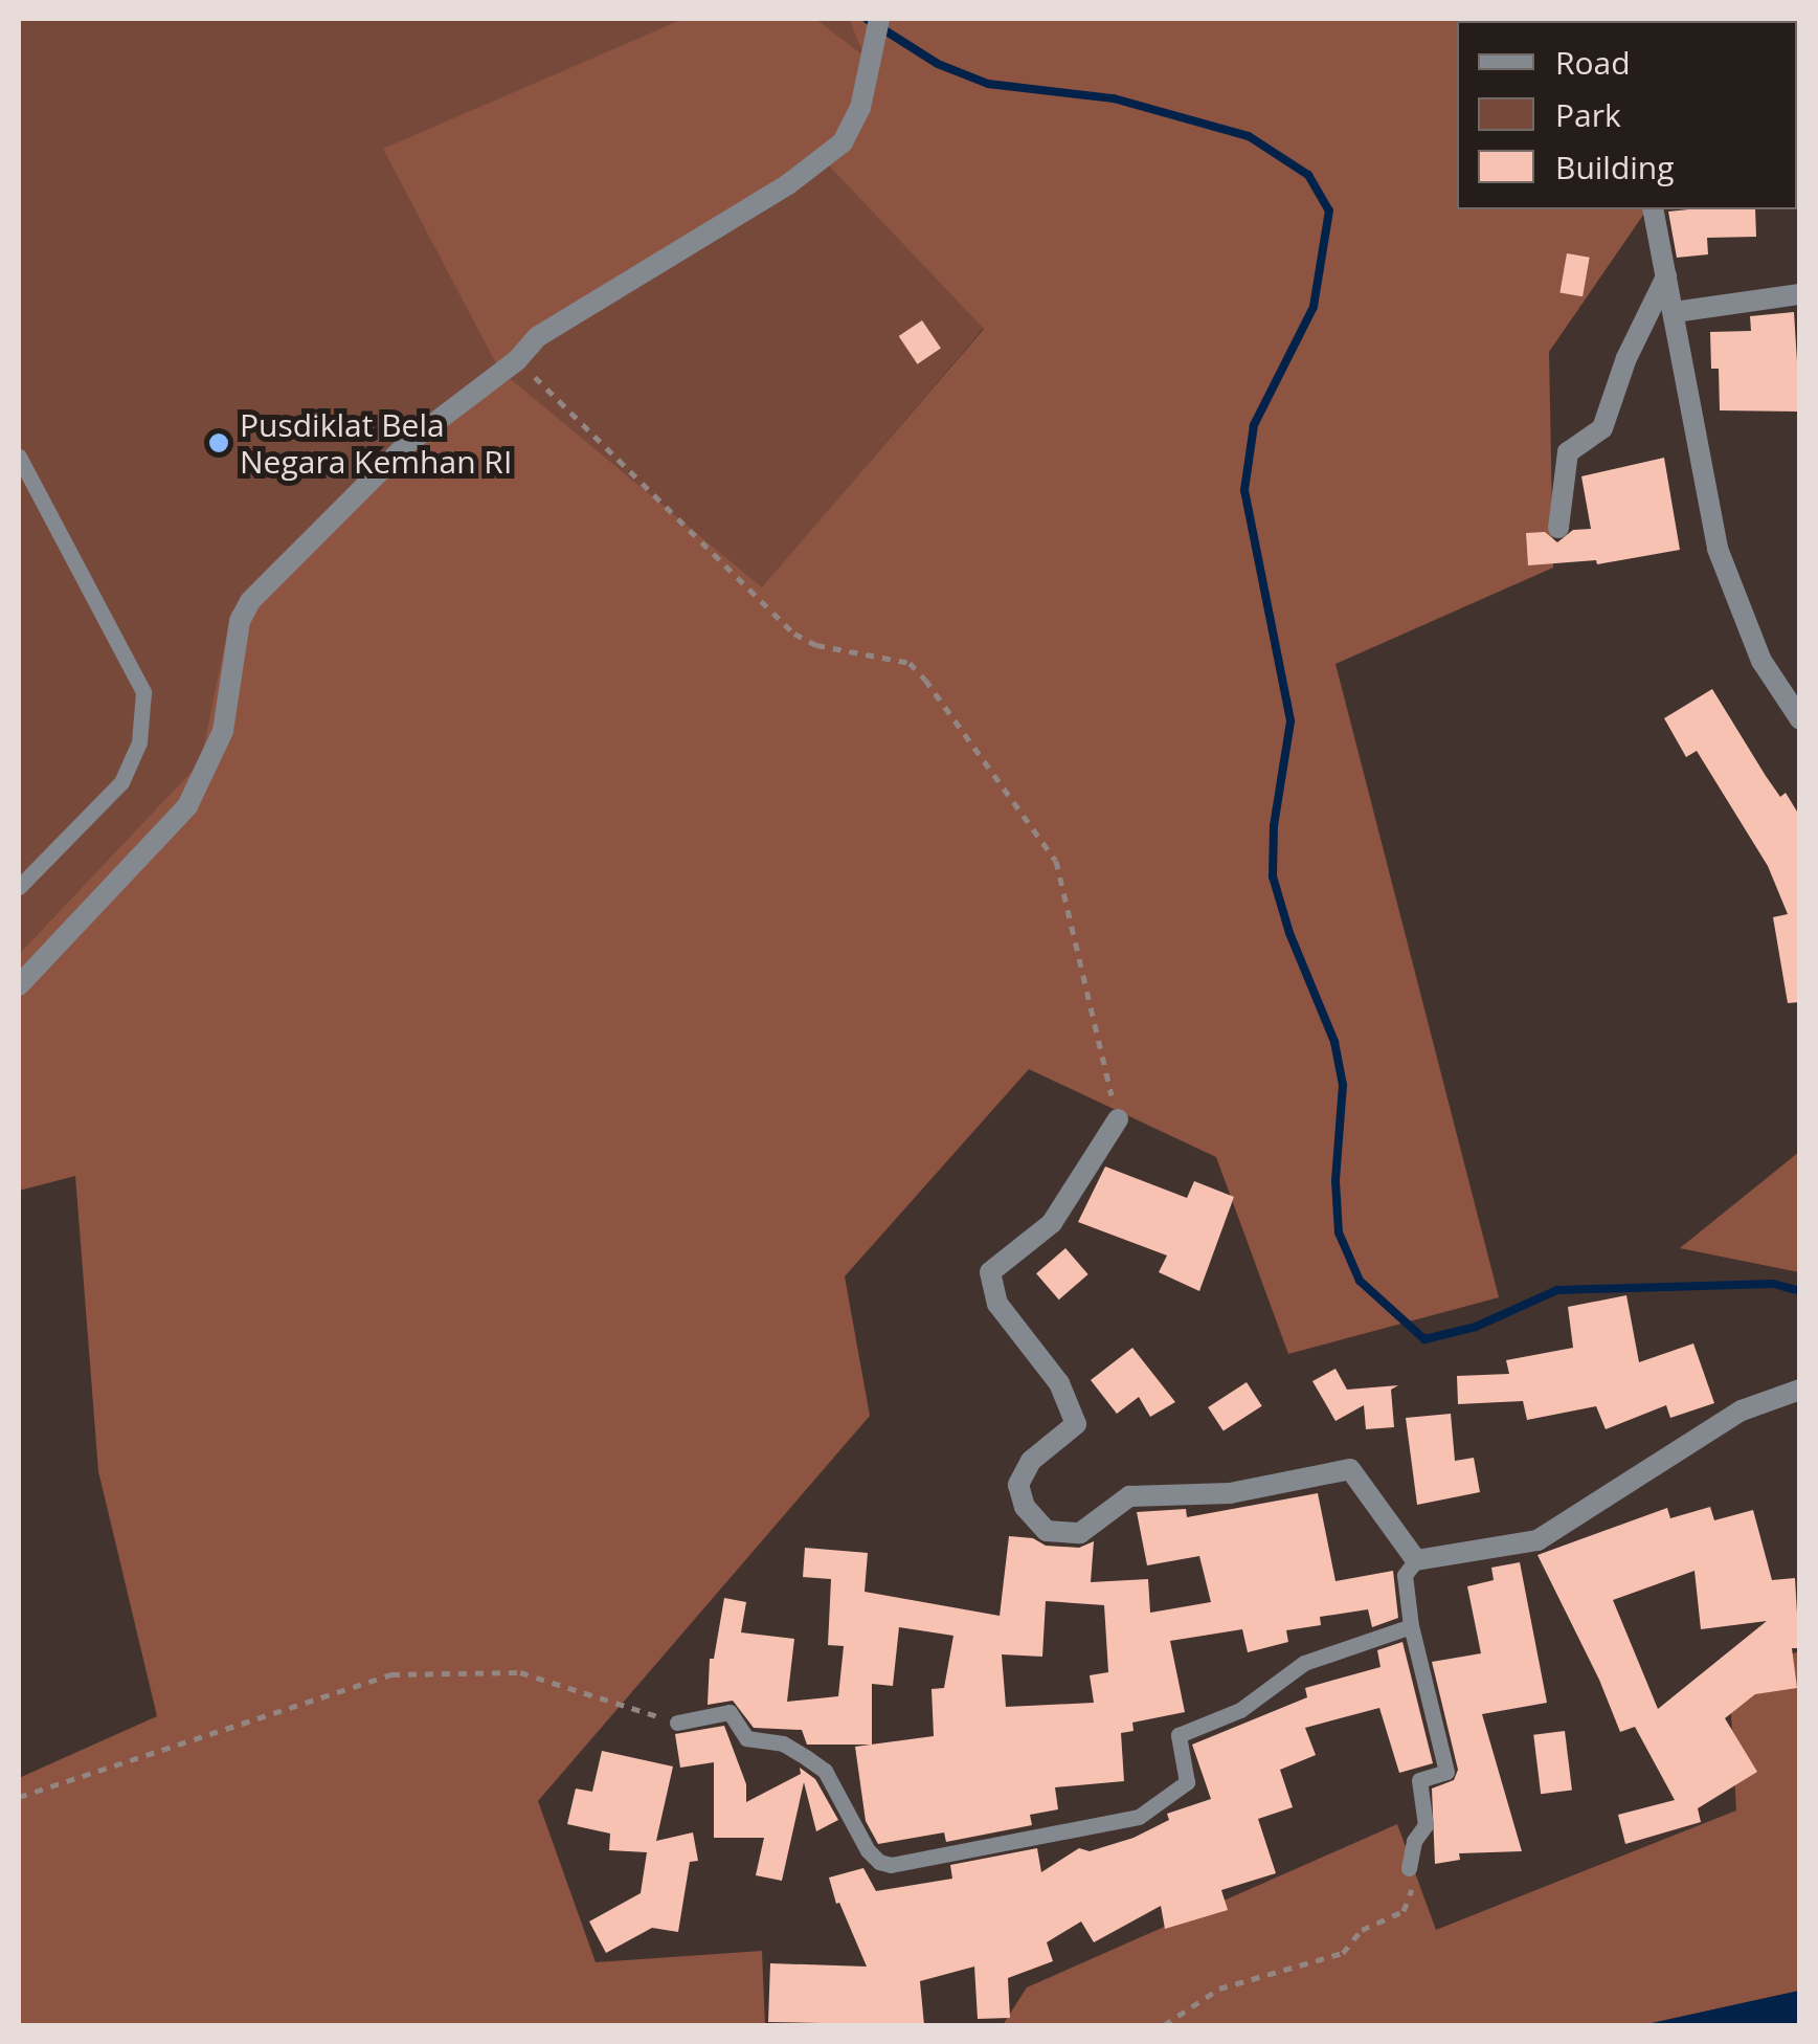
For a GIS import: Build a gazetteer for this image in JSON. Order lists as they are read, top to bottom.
{
  "places": ["Pusdiklat Bela Negara Kemhan RI"],
  "legend": ["Road", "Park", "Building"]
}
